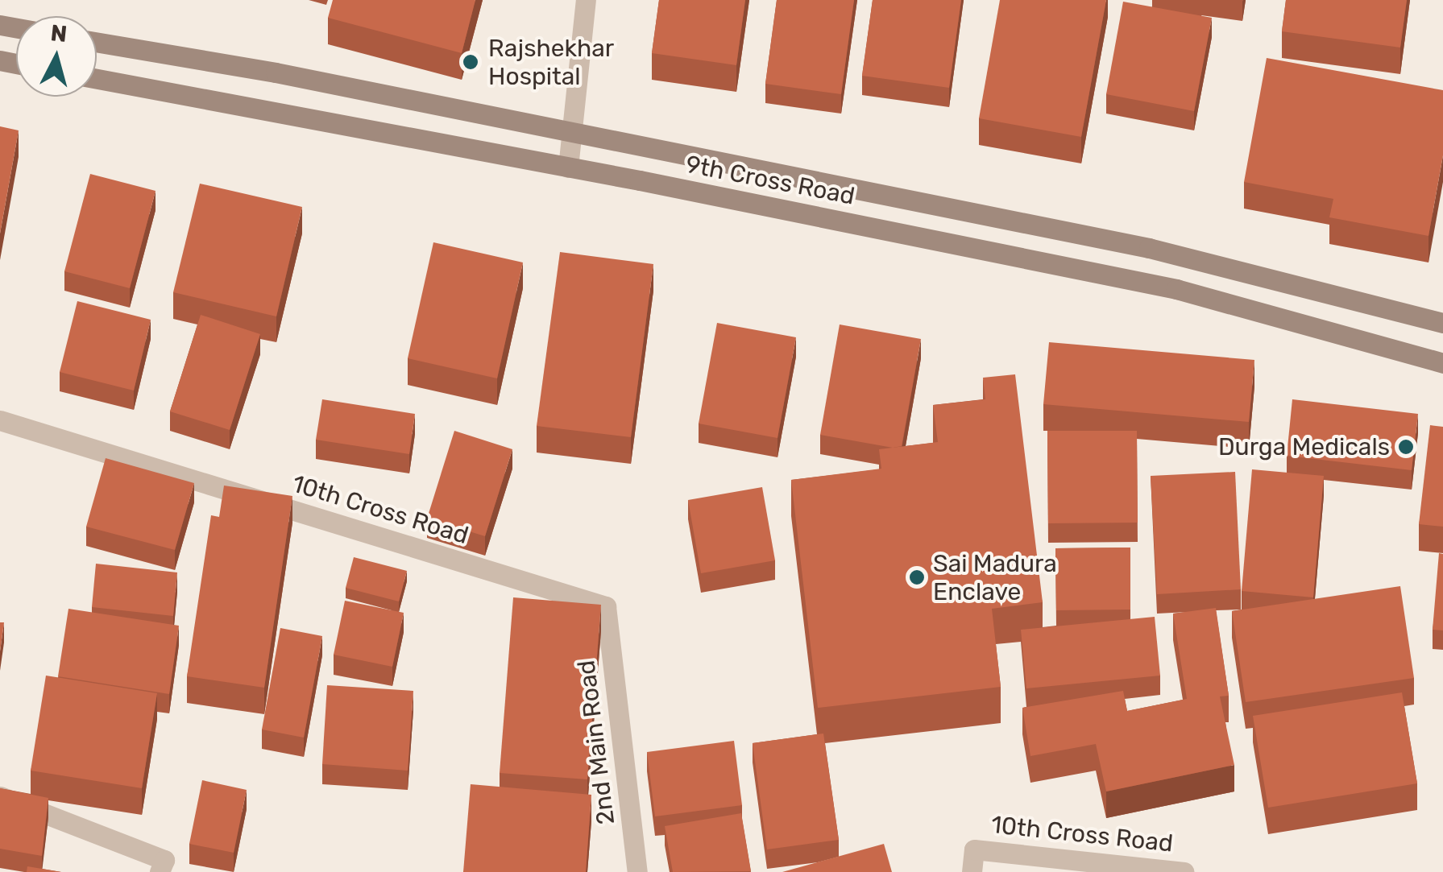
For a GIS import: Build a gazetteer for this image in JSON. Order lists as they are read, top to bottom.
{
  "streets": {
    "main road": ["9th Cross Road"],
    "street": ["10th Cross Road", "2nd Main Road"]
  },
  "crossings": [
    ["10th Cross Road", "2nd Main Road"]
  ],
  "places": ["Rajshekhar Hospital", "Durga Medicals", "Sai Madura Enclave"],
  "north": "top"
}
